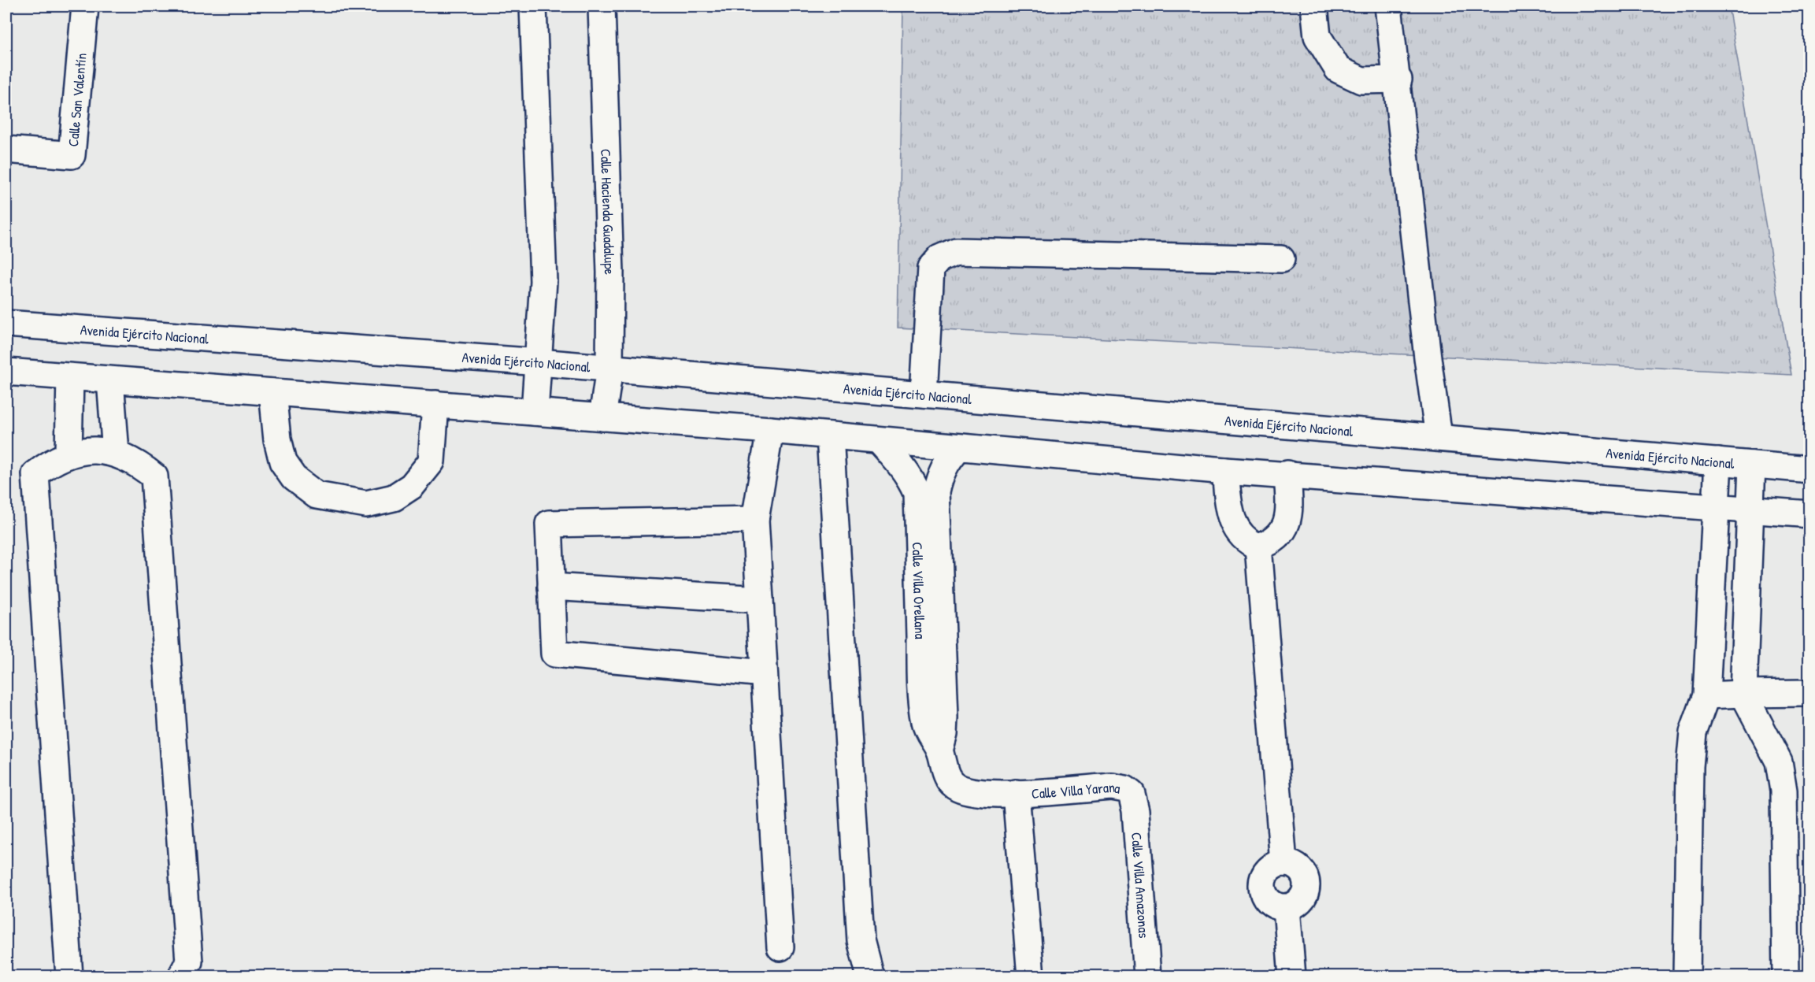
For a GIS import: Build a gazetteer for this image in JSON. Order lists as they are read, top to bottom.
{
  "streets": {
    "street": [
      "Calle San Valentín",
      "Calle Hacienda Guadalupe",
      "Avenida Ejército Nacional",
      "Calle Villa Orellana",
      "Calle Villa Yarana",
      "Calle Villa Amazonas"
    ]
  },
  "crossings": [
    ["Calle Hacienda Guadalupe", "Avenida Ejército Nacional"],
    ["Calle Villa Orellana", "Calle Villa Yarana"],
    ["Calle Villa Yarana", "Calle Villa Amazonas"]
  ]
}
